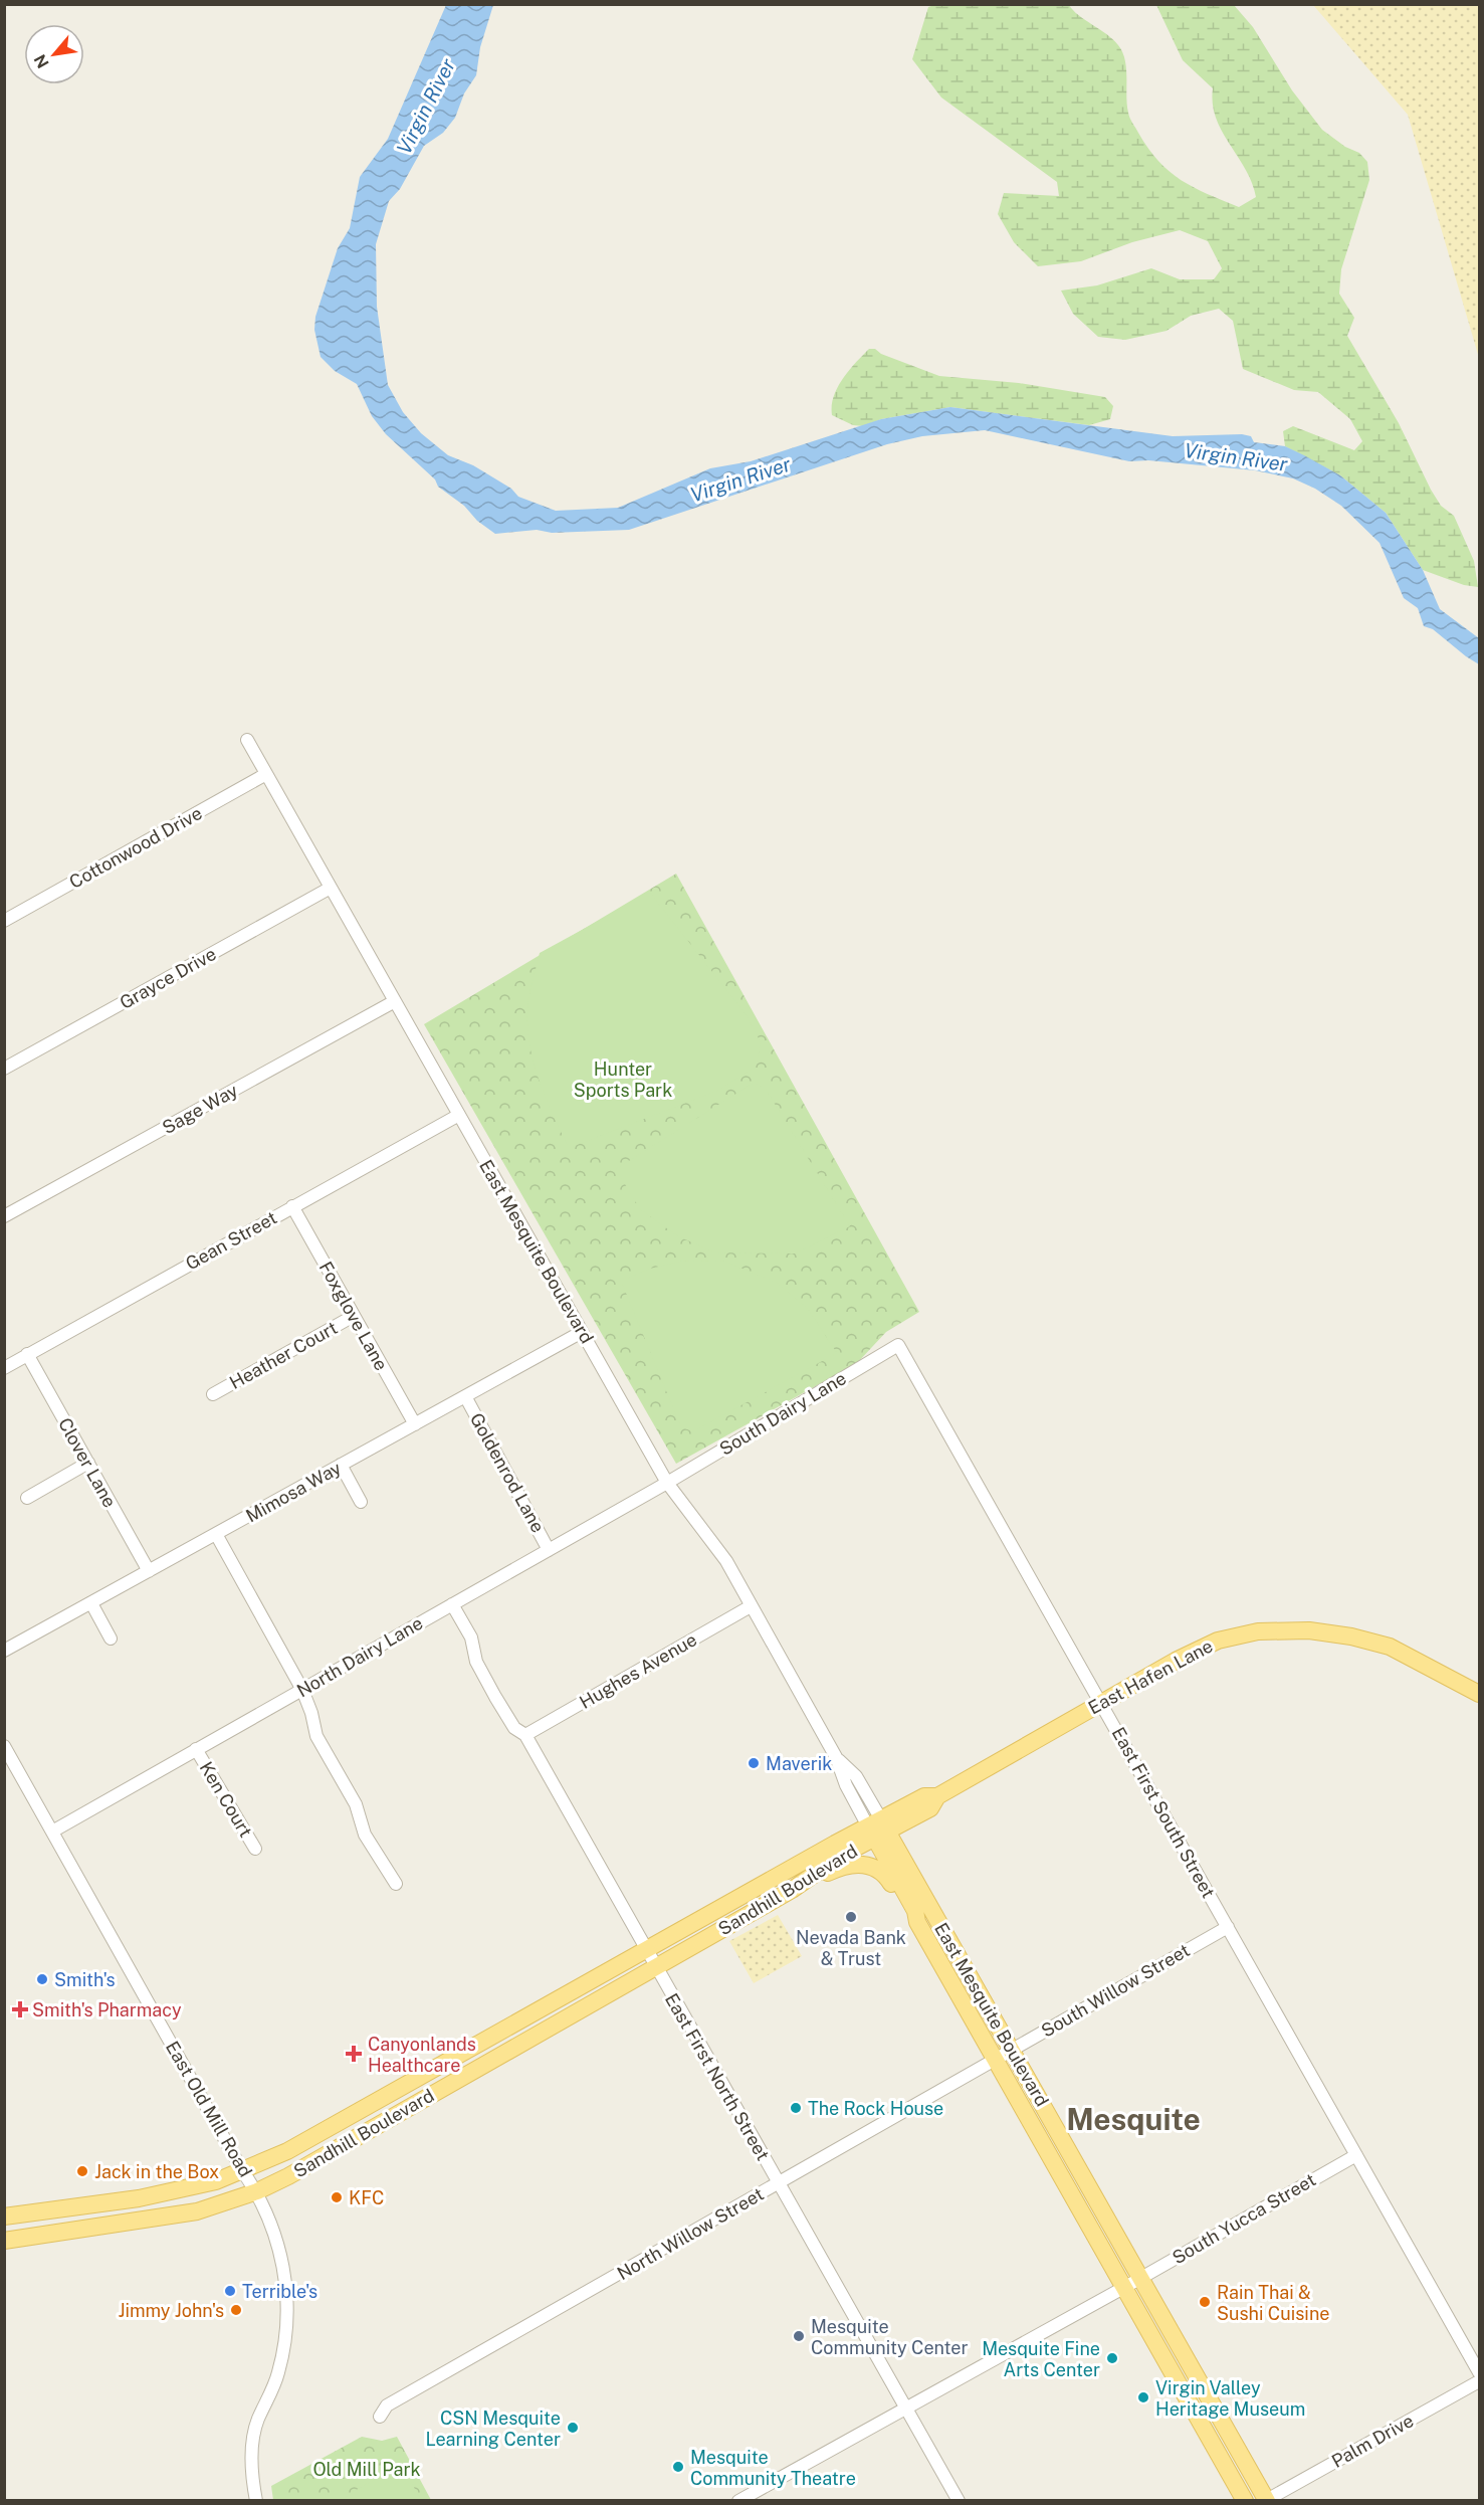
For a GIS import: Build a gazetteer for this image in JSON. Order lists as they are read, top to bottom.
{
  "streets": {
    "main road": ["East Mesquite Boulevard", "East Hafen Lane", "Sandhill Boulevard"],
    "street": [
      "Cottonwood Drive",
      "Grayce Drive",
      "Sage Way",
      "Gean Street",
      "Foxglove Lane",
      "Heather Court",
      "South Dairy Lane",
      "Clover Lane",
      "Goldenrod Lane",
      "Mimosa Way",
      "North Dairy Lane",
      "Hughes Avenue",
      "Ken Court",
      "East First South Street",
      "South Willow Street",
      "East First North Street",
      "East Old Mill Road",
      "South Yucca Street",
      "North Willow Street",
      "Palm Drive"
    ]
  },
  "crossings": [
    ["Cottonwood Drive", "East Mesquite Boulevard"],
    ["Grayce Drive", "East Mesquite Boulevard"],
    ["Sage Way", "East Mesquite Boulevard"],
    ["Gean Street", "East Mesquite Boulevard"],
    ["Gean Street", "Foxglove Lane"],
    ["Gean Street", "Clover Lane"],
    ["East Mesquite Boulevard", "South Dairy Lane"],
    ["East Mesquite Boulevard", "Mimosa Way"],
    ["East Mesquite Boulevard", "North Dairy Lane"],
    ["East Mesquite Boulevard", "Hughes Avenue"],
    ["East Mesquite Boulevard", "East Hafen Lane"],
    ["East Mesquite Boulevard", "Sandhill Boulevard"],
    ["East Mesquite Boulevard", "South Willow Street"],
    ["East Mesquite Boulevard", "South Yucca Street"],
    ["East Mesquite Boulevard", "North Willow Street"],
    ["Foxglove Lane", "Heather Court"],
    ["Foxglove Lane", "Mimosa Way"],
    ["South Dairy Lane", "North Dairy Lane"],
    ["South Dairy Lane", "East First South Street"],
    ["Clover Lane", "Mimosa Way"],
    ["Goldenrod Lane", "Mimosa Way"],
    ["Goldenrod Lane", "North Dairy Lane"],
    ["North Dairy Lane", "Ken Court"],
    ["North Dairy Lane", "East First North Street"],
    ["North Dairy Lane", "East Old Mill Road"],
    ["Hughes Avenue", "East First North Street"],
    ["East Hafen Lane", "East First South Street"],
    ["East Hafen Lane", "Sandhill Boulevard"],
    ["East First South Street", "South Willow Street"],
    ["East First South Street", "South Yucca Street"],
    ["Sandhill Boulevard", "East First North Street"],
    ["Sandhill Boulevard", "East Old Mill Road"],
    ["South Willow Street", "North Willow Street"],
    ["East First North Street", "South Yucca Street"],
    ["East First North Street", "North Willow Street"]
  ],
  "districts": ["Mesquite"],
  "water": ["Virgin River"],
  "parks": ["Hunter Sports Park", "Old Mill Park"],
  "places": {
    "other": [
      "Maverik",
      "Nevada Bank & Trust",
      "Smith's",
      "The Rock House",
      "Jack in the Box",
      "KFC",
      "Terrible's",
      "Rain Thai & Sushi Cuisine",
      "Jimmy John's",
      "Mesquite Community Center",
      "Mesquite Fine Arts Center",
      "Virgin Valley Heritage Museum",
      "CSN Mesquite Learning Center",
      "Mesquite Community Theatre"
    ],
    "health": ["Smith's Pharmacy", "Canyonlands Healthcare"]
  },
  "north": "bottom left"
}
